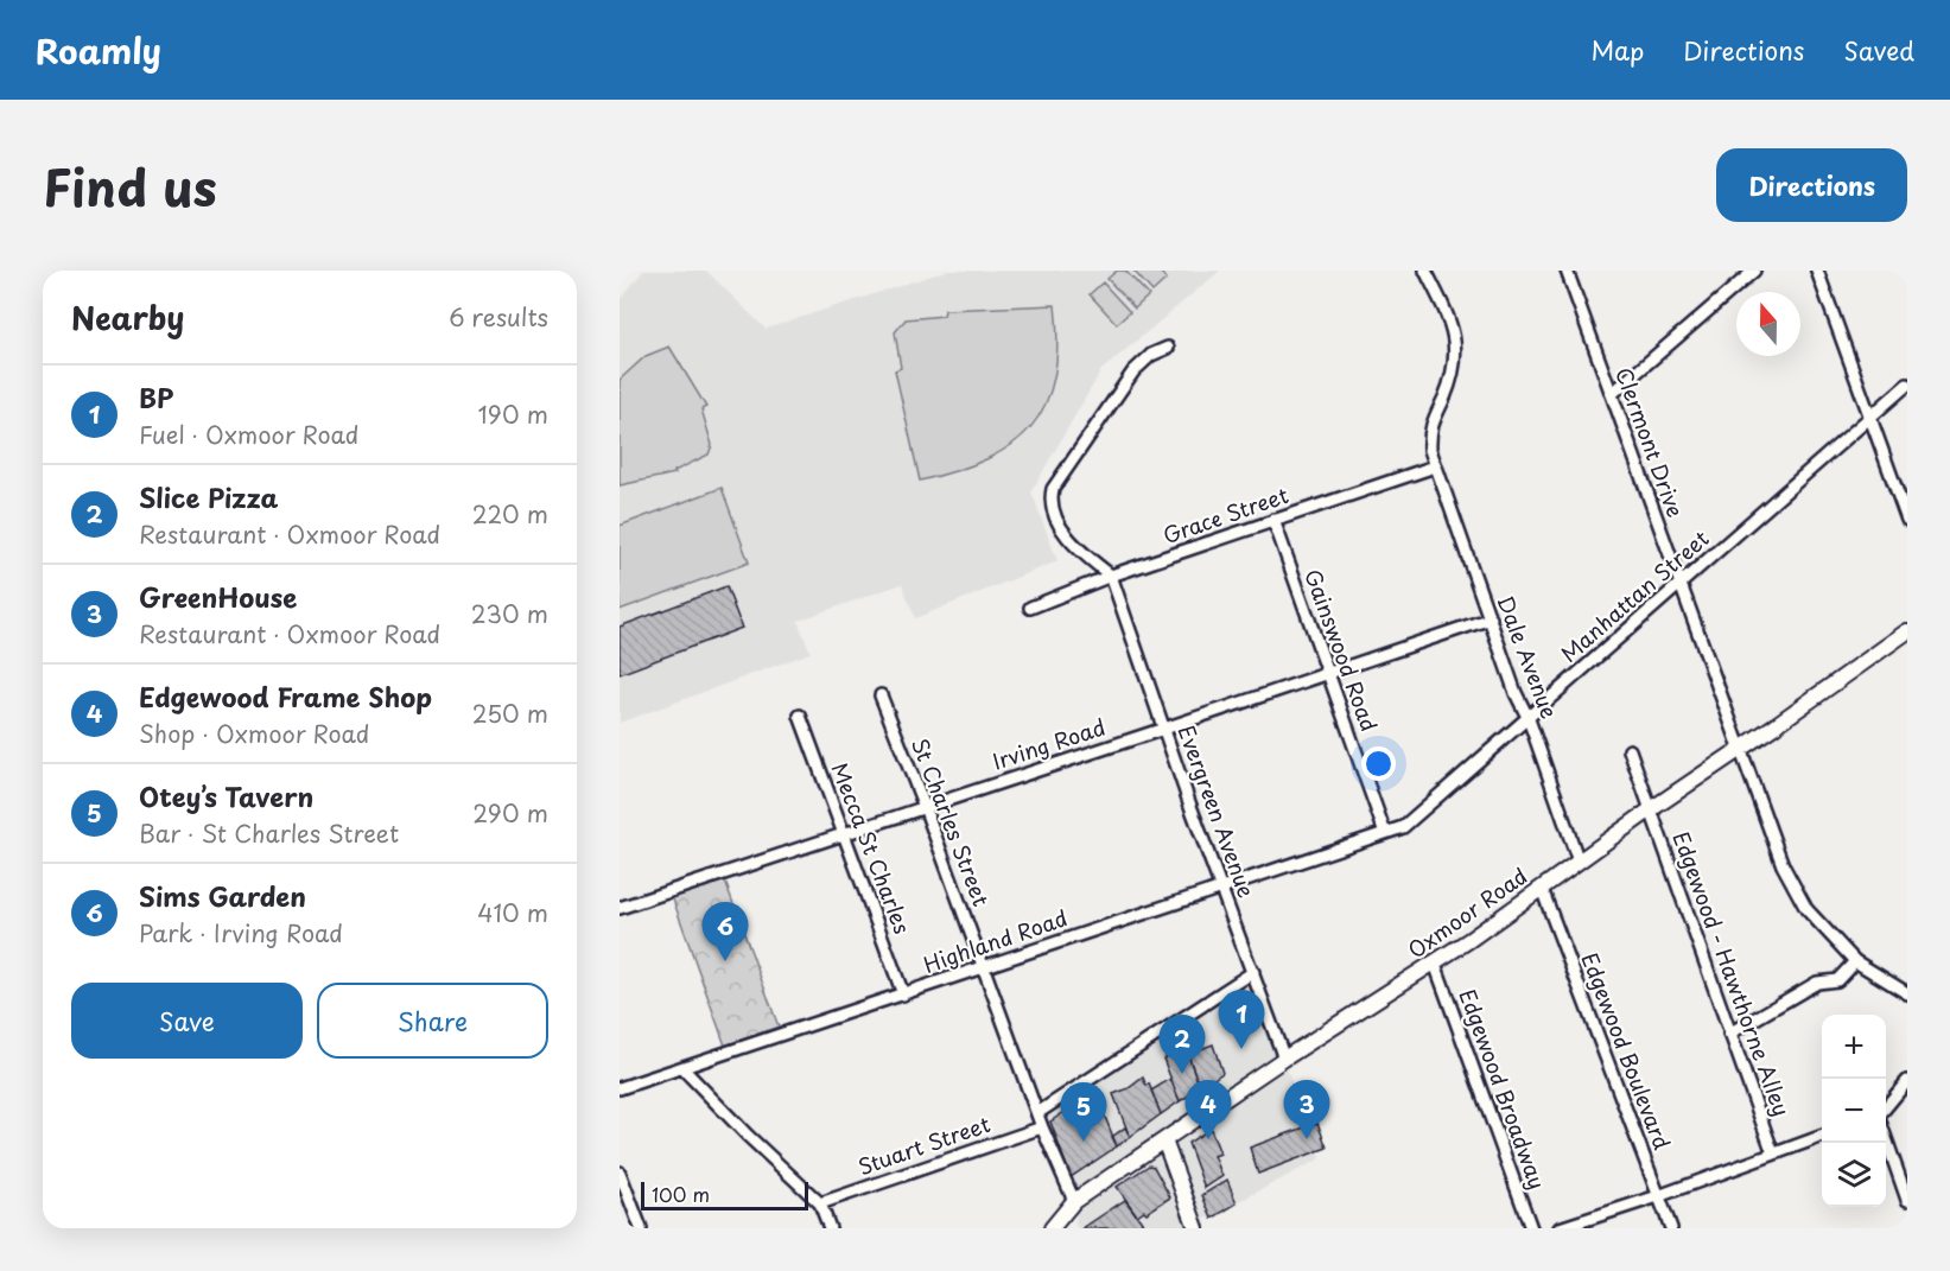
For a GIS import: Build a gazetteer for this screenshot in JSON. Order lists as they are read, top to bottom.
{
  "streets": {
    "main road": ["Oxmoor Road"],
    "street": [
      "Clermont Drive",
      "Grace Street",
      "Manhattan Street",
      "Gainswood Road",
      "Dale Avenue",
      "Irving Road",
      "Evergreen Avenue",
      "St Charles Street",
      "Mecca St Charles",
      "Highland Road",
      "Edgewood - Hawthorne Alley",
      "Edgewood Boulevard",
      "Edgewood Broadway",
      "Stuart Street"
    ]
  },
  "crossings": [
    ["Clermont Drive", "Manhattan Street"],
    ["Clermont Drive", "Oxmoor Road"],
    ["Grace Street", "Gainswood Road"],
    ["Grace Street", "Dale Avenue"],
    ["Grace Street", "Evergreen Avenue"],
    ["Manhattan Street", "Gainswood Road"],
    ["Manhattan Street", "Dale Avenue"],
    ["Manhattan Street", "Highland Road"],
    ["Gainswood Road", "Irving Road"],
    ["Gainswood Road", "Highland Road"],
    ["Dale Avenue", "Irving Road"],
    ["Dale Avenue", "Oxmoor Road"],
    ["Irving Road", "Evergreen Avenue"],
    ["Irving Road", "St Charles Street"],
    ["Irving Road", "Mecca St Charles"],
    ["Evergreen Avenue", "Oxmoor Road"],
    ["Evergreen Avenue", "Highland Road"],
    ["St Charles Street", "Oxmoor Road"],
    ["St Charles Street", "Highland Road"],
    ["St Charles Street", "Stuart Street"],
    ["Mecca St Charles", "Highland Road"],
    ["Oxmoor Road", "Edgewood - Hawthorne Alley"],
    ["Oxmoor Road", "Edgewood Boulevard"],
    ["Oxmoor Road", "Edgewood Broadway"]
  ],
  "scale_bar": "100 m",
  "north": "top",
  "page": {
    "header": "Roamly",
    "nav": ["Map", "Directions", "Saved"],
    "title": "Find us",
    "buttons": [
      "Directions",
      ["Save", "Share"]
    ],
    "heading": ["Nearby", "6 results"],
    "list": [
      {
        "mark": "1",
        "name": "BP",
        "note": "Fuel · Oxmoor Road",
        "value": "190 m"
      },
      {
        "mark": "2",
        "name": "Slice Pizza",
        "note": "Restaurant · Oxmoor Road",
        "value": "220 m"
      },
      {
        "mark": "3",
        "name": "GreenHouse",
        "note": "Restaurant · Oxmoor Road",
        "value": "230 m"
      },
      {
        "mark": "4",
        "name": "Edgewood Frame Shop",
        "note": "Shop · Oxmoor Road",
        "value": "250 m"
      },
      {
        "mark": "5",
        "name": "Otey’s Tavern",
        "note": "Bar · St Charles Street",
        "value": "290 m"
      },
      {
        "mark": "6",
        "name": "Sims Garden",
        "note": "Park · Irving Road",
        "value": "410 m"
      }
    ],
    "pins": [
      "6",
      "1",
      "2",
      "3",
      "4",
      "5"
    ],
    "map_buttons": ["+", "−"],
    "scale": "100 m"
  }
}
